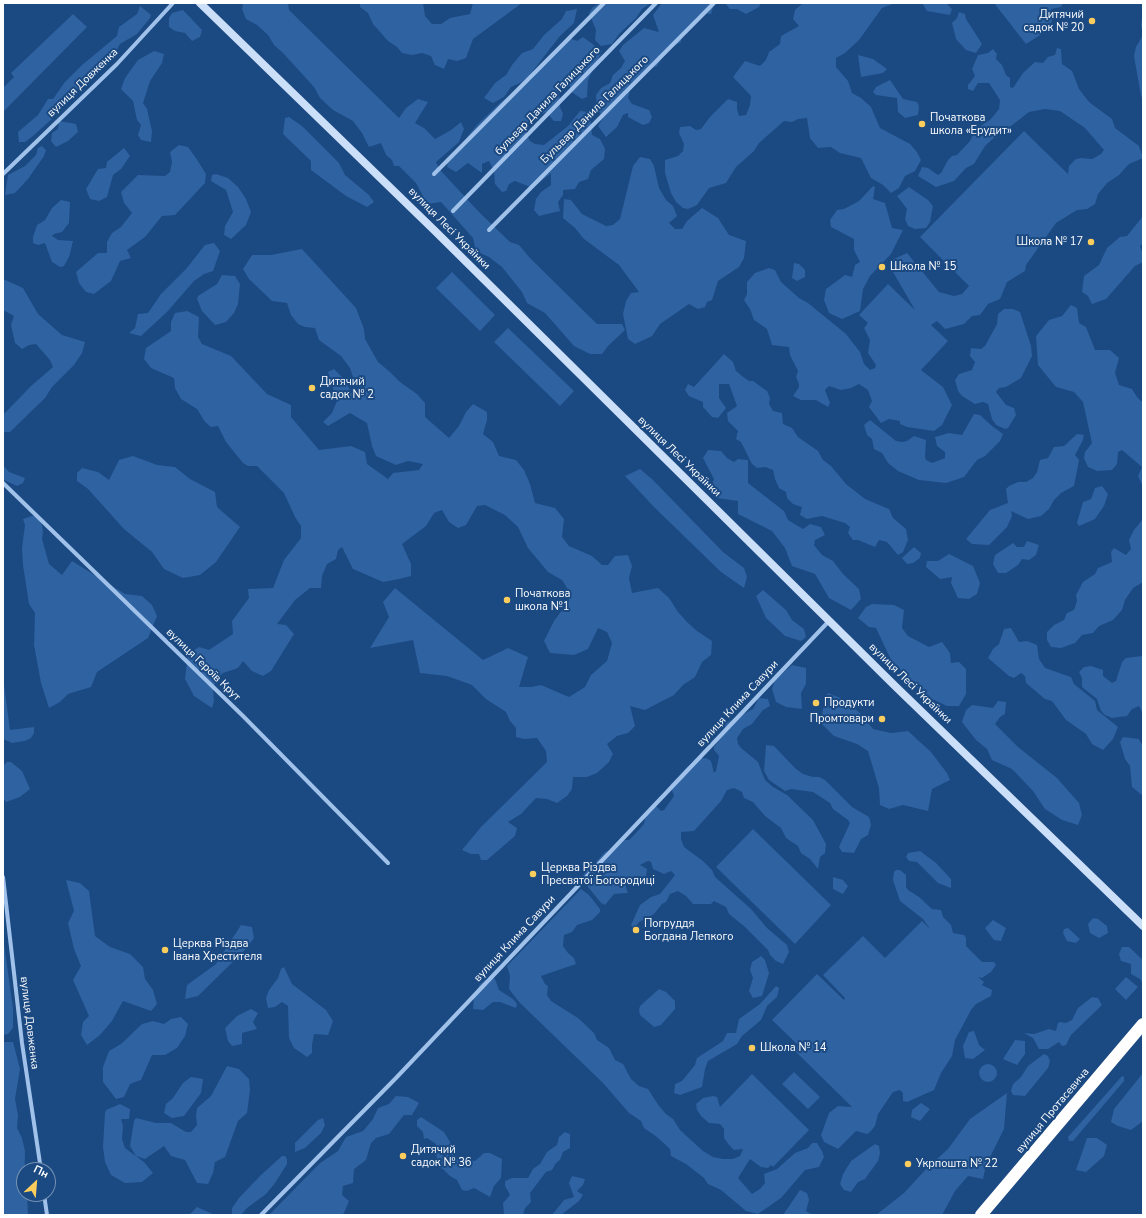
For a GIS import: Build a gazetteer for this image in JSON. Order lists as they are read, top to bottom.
{
  "streets": {
    "highway": ["вулиця Протасевича"],
    "main road": ["вулиця Лесі Українки"],
    "street": [
      "вулиця Довженка",
      "бульвар Данила Галицького",
      "Бульвар Данила Галицького",
      "вулиця Героїв Крут",
      "вулиця Клима Савури"
    ]
  },
  "crossings": [
    ["вулиця Лесі Українки", "вулиця Клима Савури"]
  ],
  "places": [
    "Дитячий садок № 20",
    "Початкова школа «Ерудит»",
    "Школа № 17",
    "Школа № 15",
    "Дитячий садок № 2",
    "Початкова школа №1",
    "Продукти",
    "Промтовари",
    "Церква Різдва Пресвятої Богородиці",
    "Погруддя Богдана Лепкого",
    "Церква Різдва Івана Хрестителя",
    "Школа № 14",
    "Дитячий садок № 36",
    "Укрпошта № 22"
  ],
  "north": "top right"
}
